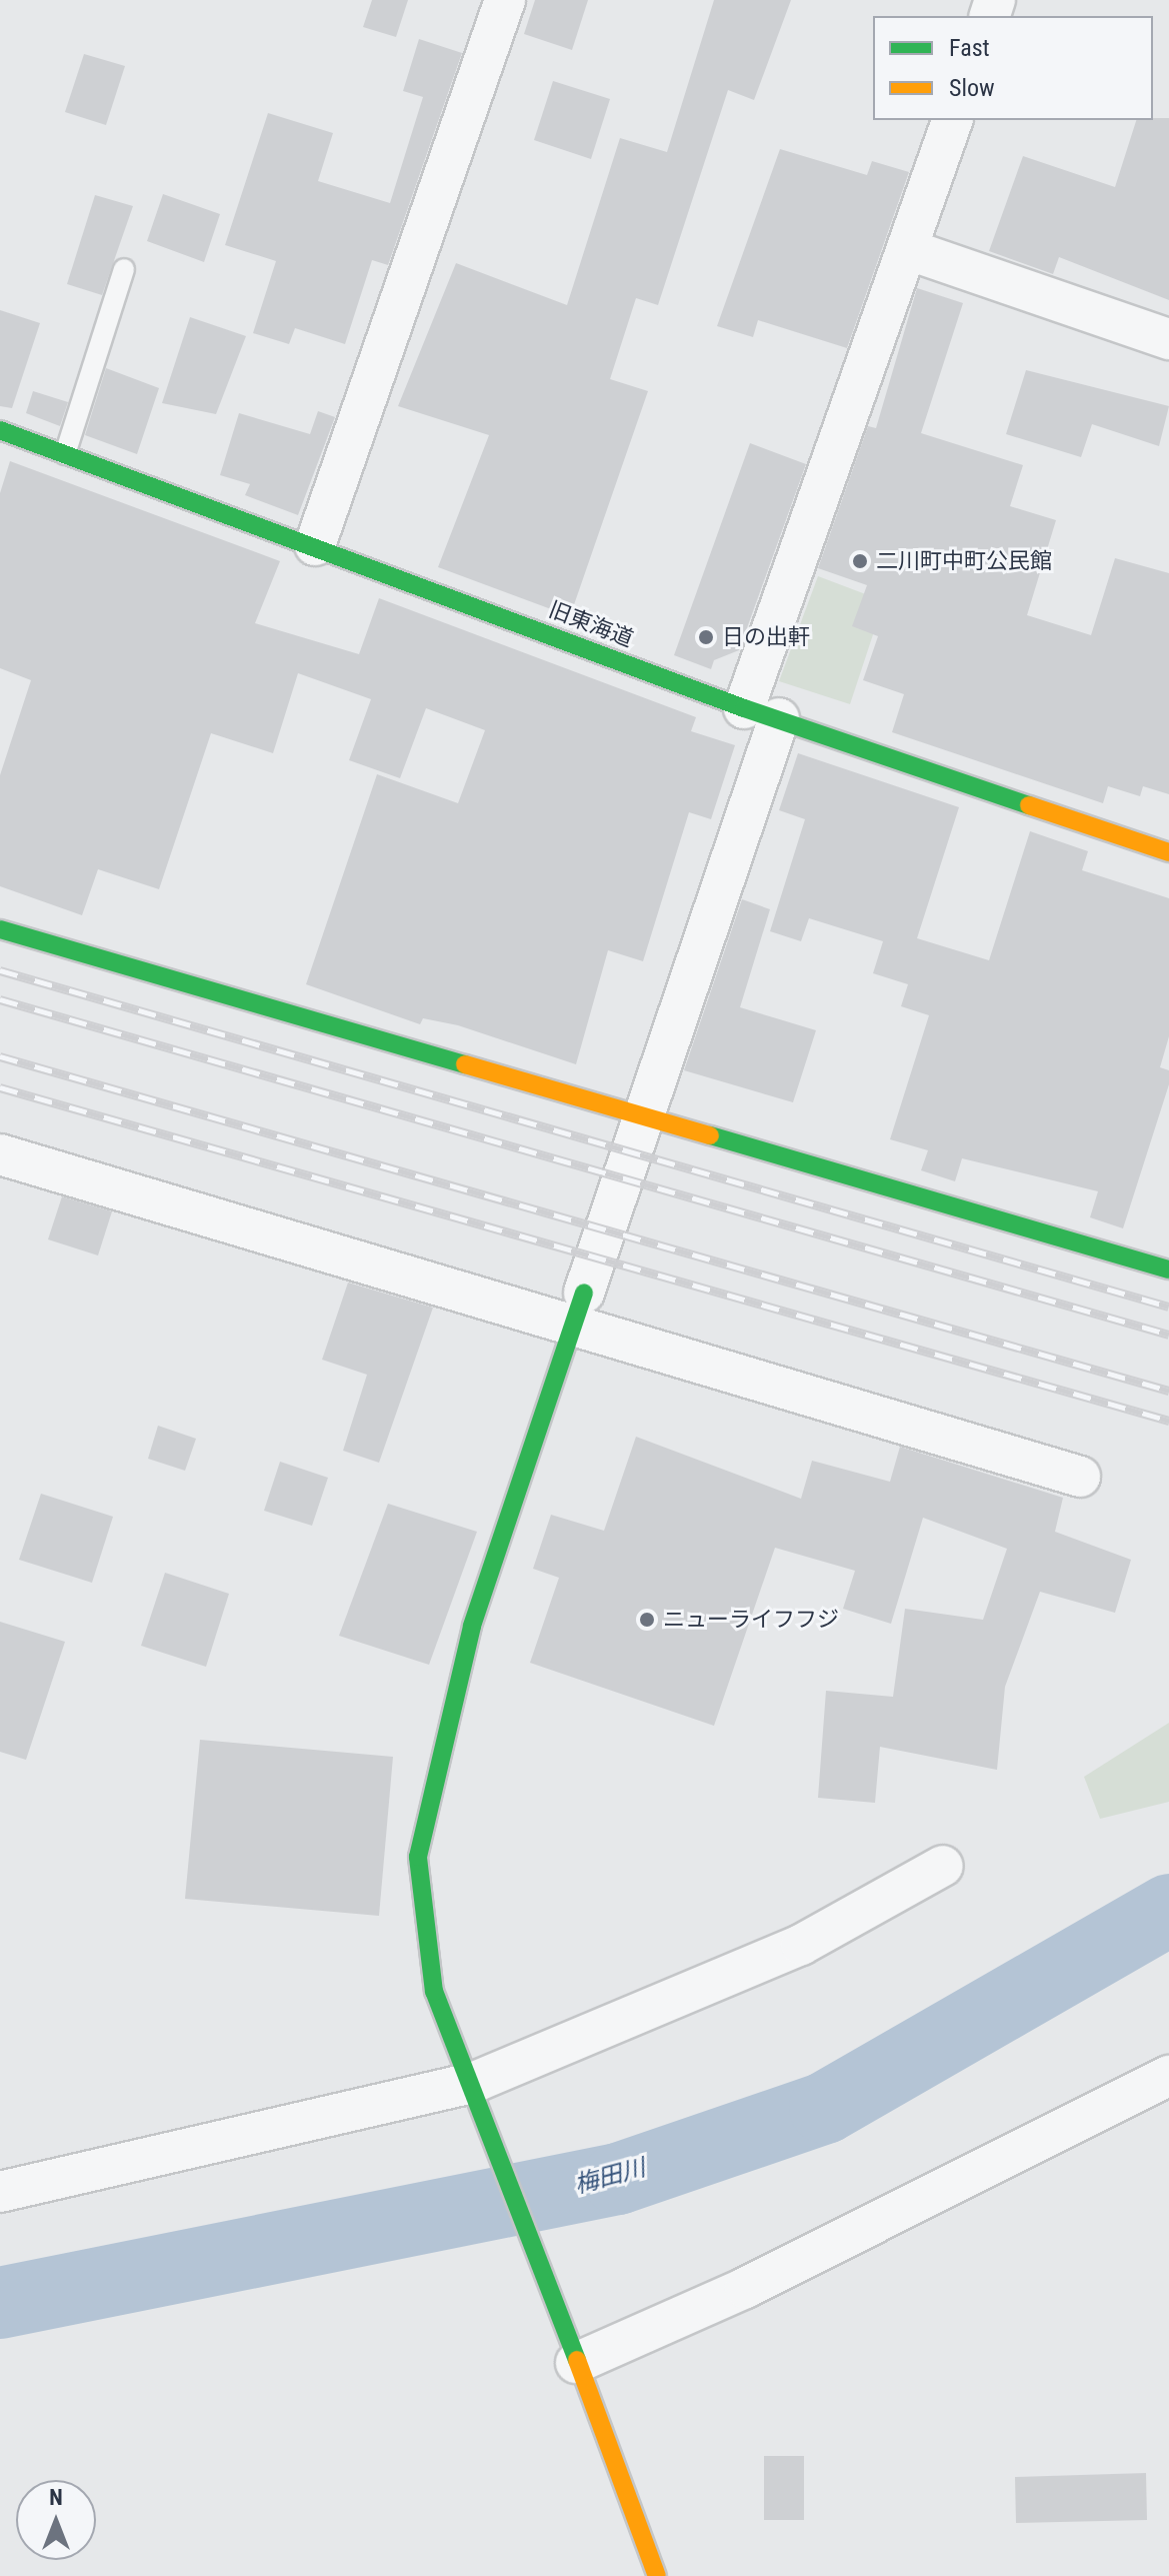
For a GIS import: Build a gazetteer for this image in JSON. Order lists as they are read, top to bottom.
{
  "streets": {
    "street": ["旧東海道"]
  },
  "water": ["梅田川"],
  "places": ["二川町中町公民館", "日の出軒", "ニューライフフジ"],
  "legend": ["Fast", "Slow"],
  "north": "top"
}
